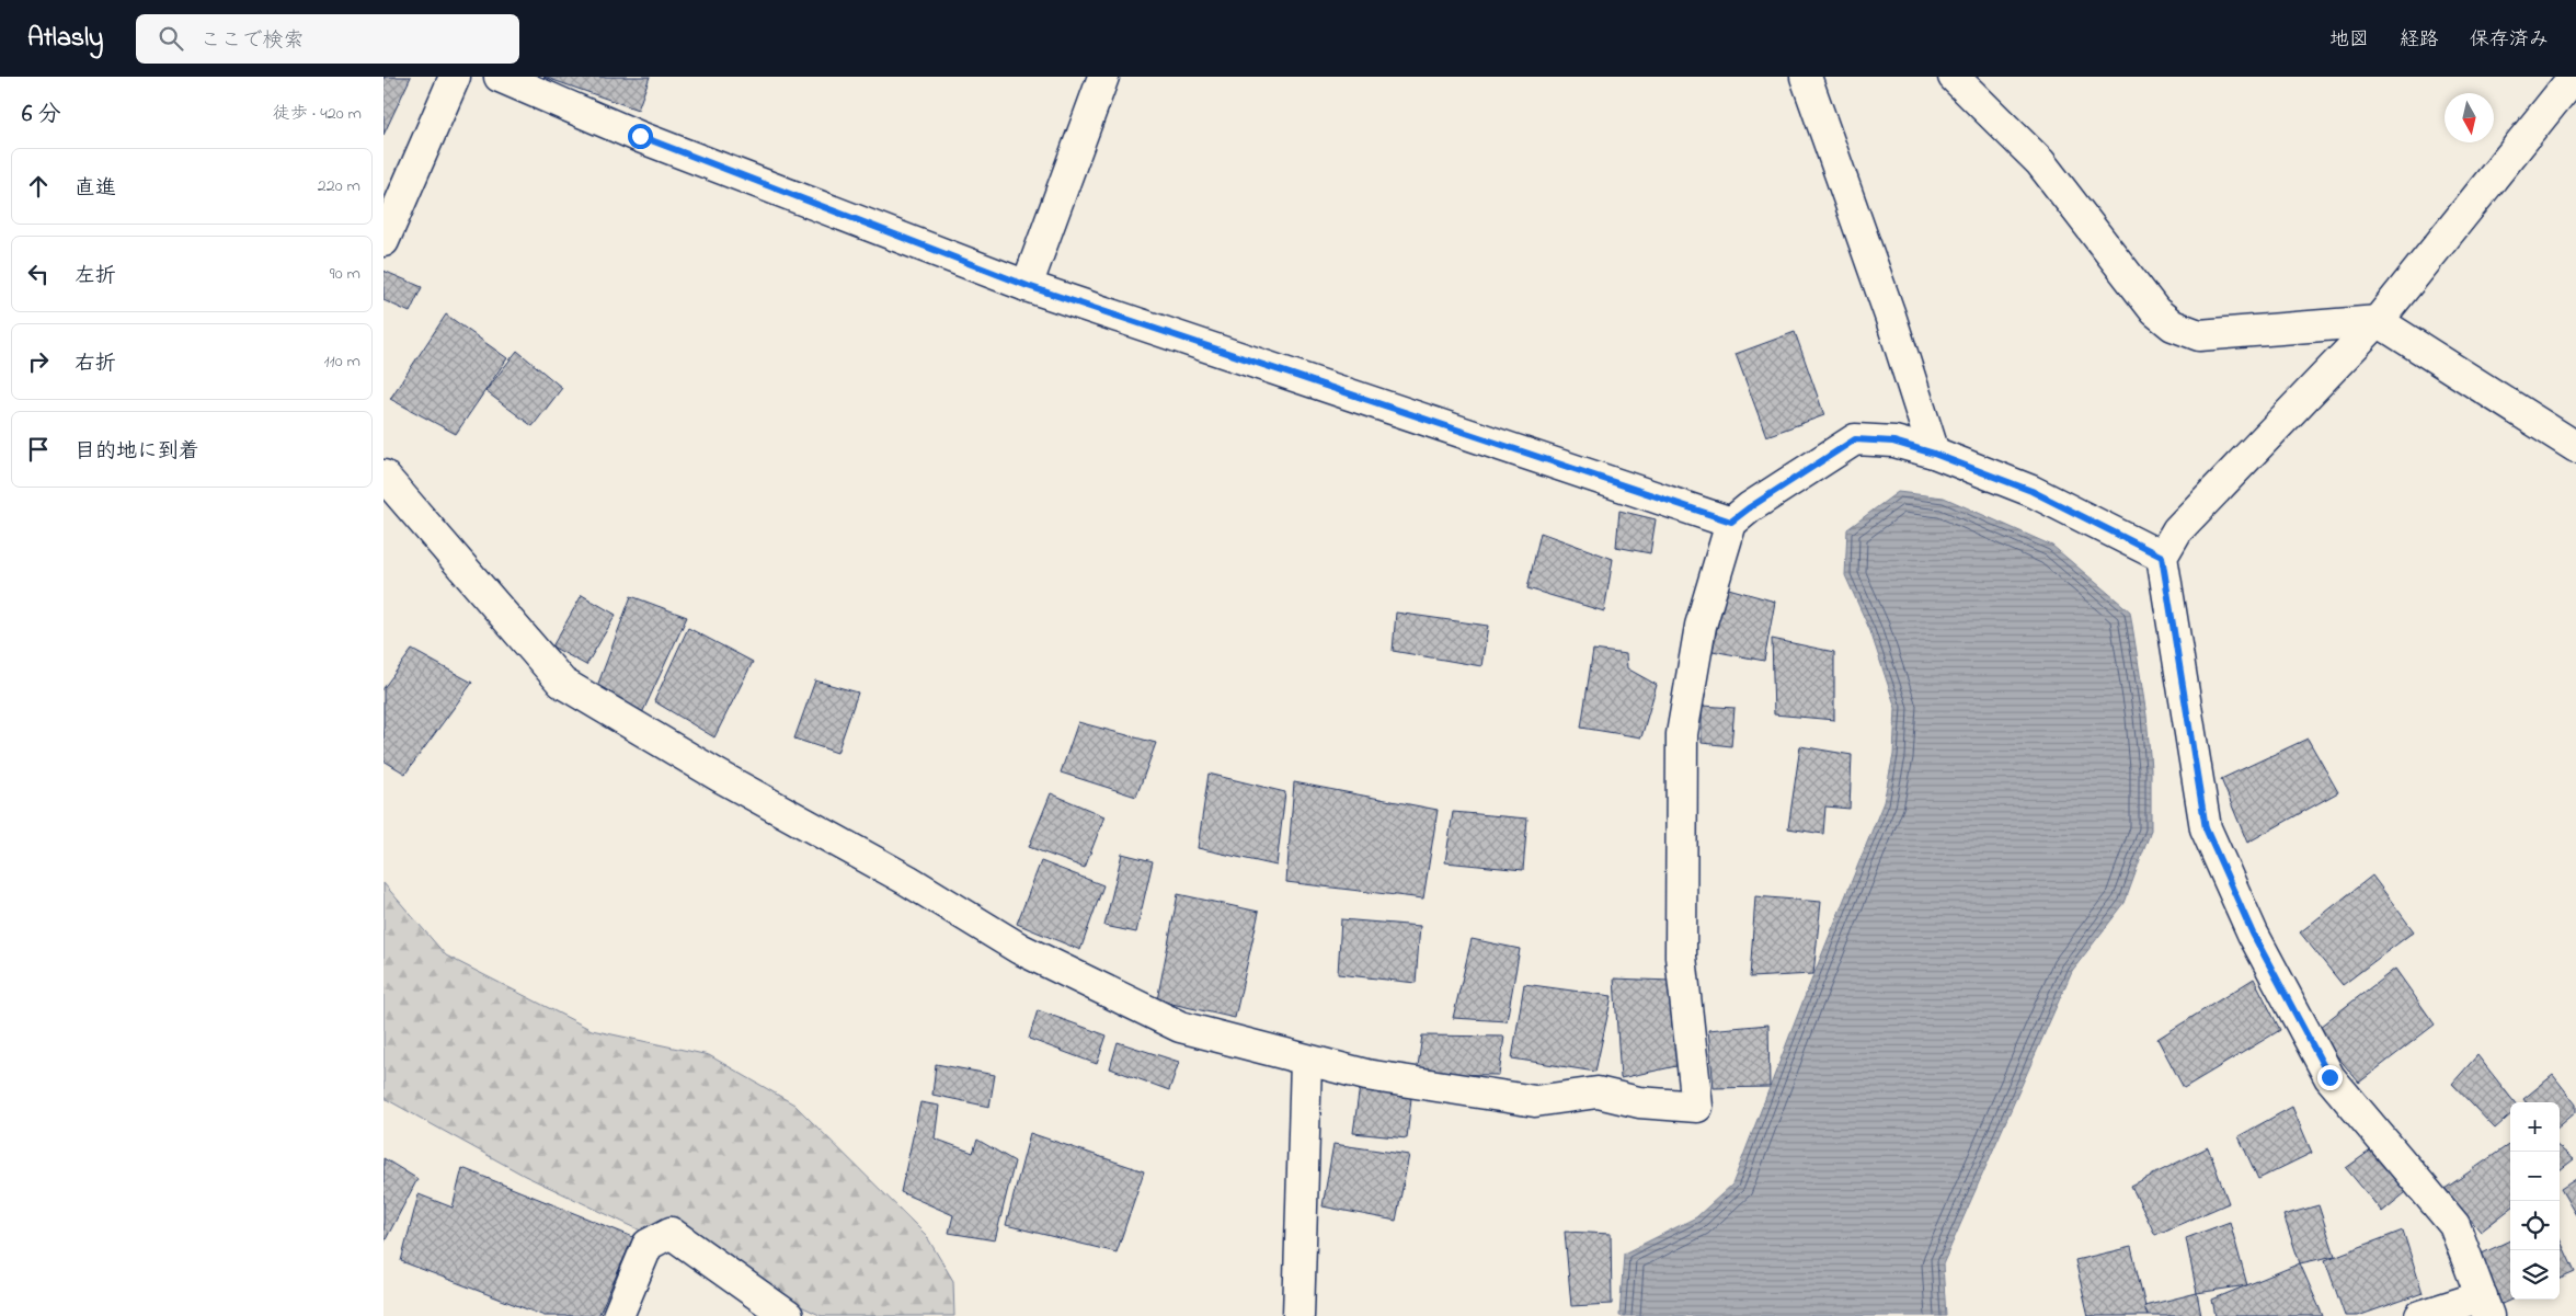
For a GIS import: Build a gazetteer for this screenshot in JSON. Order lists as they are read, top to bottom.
{
  "north": "bottom",
  "page": {
    "header": "Atlasly",
    "search": "ここで検索",
    "nav": ["地図", "経路", "保存済み"],
    "heading": ["6 分", "徒歩 · 420 m"],
    "list": [
      ["直進", "220 m"],
      ["左折", "90 m"],
      ["右折", "110 m"],
      "目的地に到着"
    ],
    "map_buttons": ["+", "−"]
  }
}
